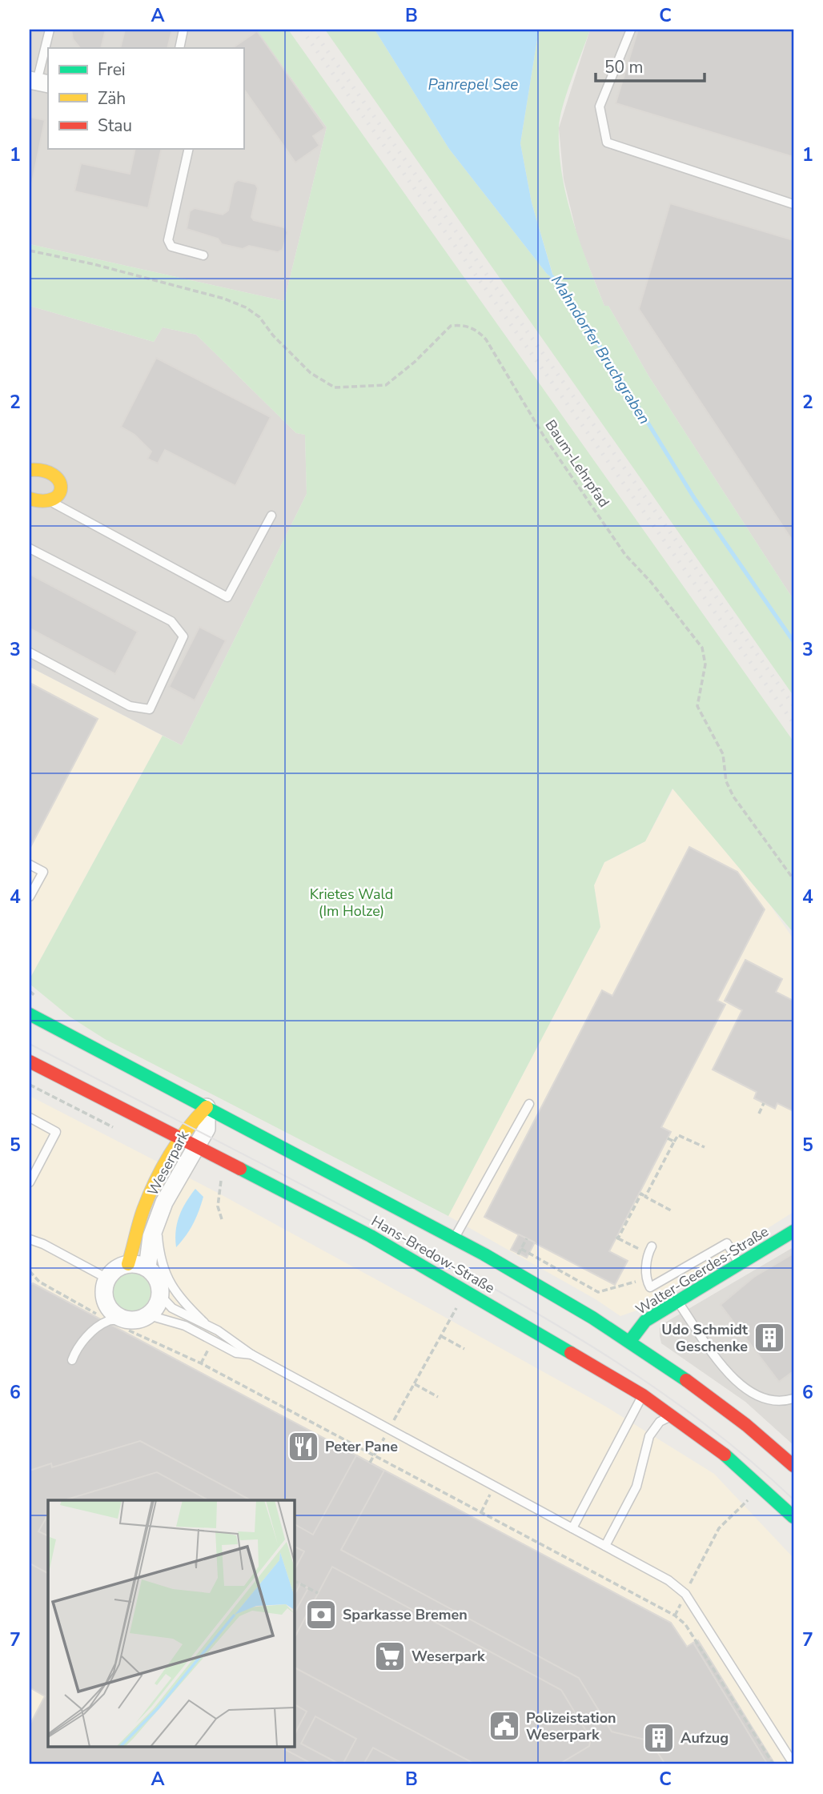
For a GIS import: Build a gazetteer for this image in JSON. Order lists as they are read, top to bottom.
{
  "streets": {
    "main road": ["Weserpark", "Hans-Bredow-Straße", "Walter-Geerdes-Straße"],
    "path": ["Baum-Lehrpfad"]
  },
  "crossings": [
    ["Weserpark", "Hans-Bredow-Straße"],
    ["Hans-Bredow-Straße", "Walter-Geerdes-Straße"]
  ],
  "water": ["Panrepel See", "Mahndorfer Bruchgraben"],
  "parks": ["Krietes Wald (Im Holze)"],
  "places": {
    "building": ["Udo Schmidt Geschenke", "Aufzug"],
    "restaurant": ["Peter Pane"],
    "bank": ["Sparkasse Bremen"],
    "supermarket": ["Weserpark"],
    "public building": ["Polizeistation Weserpark"]
  },
  "legend": ["Frei", "Zäh", "Stau"],
  "scale_bar": "50 m",
  "grid": {
    "columns": ["A", "B", "C"],
    "rows": [
      "1",
      "2",
      "3",
      "4",
      "5",
      "6",
      "7"
    ]
  }
}
